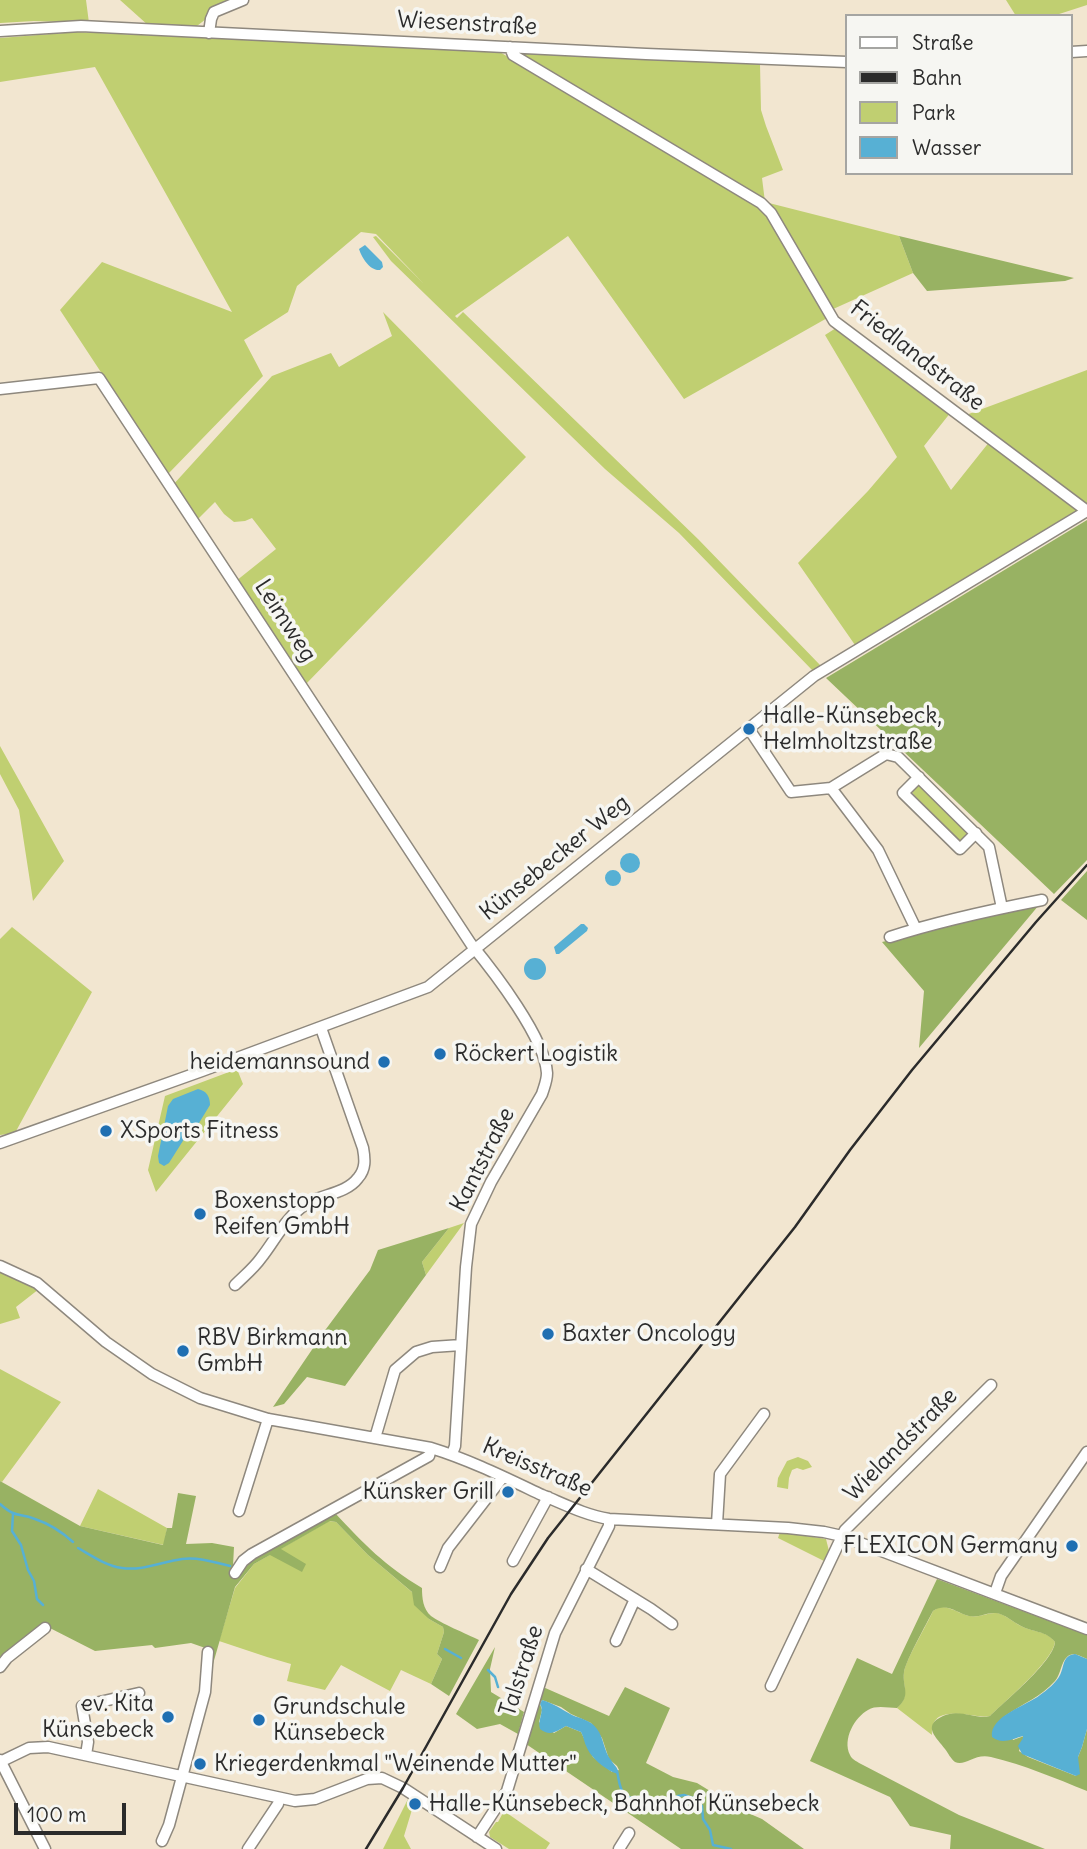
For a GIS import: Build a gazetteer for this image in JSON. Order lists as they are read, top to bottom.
{
  "streets": {
    "street": [
      "Wiesenstraße",
      "Friedlandstraße",
      "Leimweg",
      "Künsebecker Weg",
      "Kantstraße",
      "Wielandstraße",
      "Kreisstraße",
      "Talstraße"
    ]
  },
  "crossings": [
    ["Wiesenstraße", "Friedlandstraße"],
    ["Friedlandstraße", "Künsebecker Weg"],
    ["Leimweg", "Künsebecker Weg"],
    ["Leimweg", "Kantstraße"],
    ["Künsebecker Weg", "Kantstraße"],
    ["Kantstraße", "Kreisstraße"],
    ["Wielandstraße", "Kreisstraße"],
    ["Kreisstraße", "Talstraße"]
  ],
  "places": [
    "Halle-Künsebeck, Helmholtzstraße",
    "Röckert Logistik",
    "heidemannsound",
    "XSports Fitness",
    "Boxenstopp Reifen GmbH",
    "Baxter Oncology",
    "RBV Birkmann GmbH",
    "Künsker Grill",
    "FLEXICON Germany",
    "ev. Kita Künsebeck",
    "Grundschule Künsebeck",
    "Kriegerdenkmal \"Weinende Mutter\"",
    "Halle-Künsebeck, Bahnhof Künsebeck"
  ],
  "legend": [
    "Straße",
    "Bahn",
    "Park",
    "Wasser"
  ],
  "scale_bar": "100 m"
}
